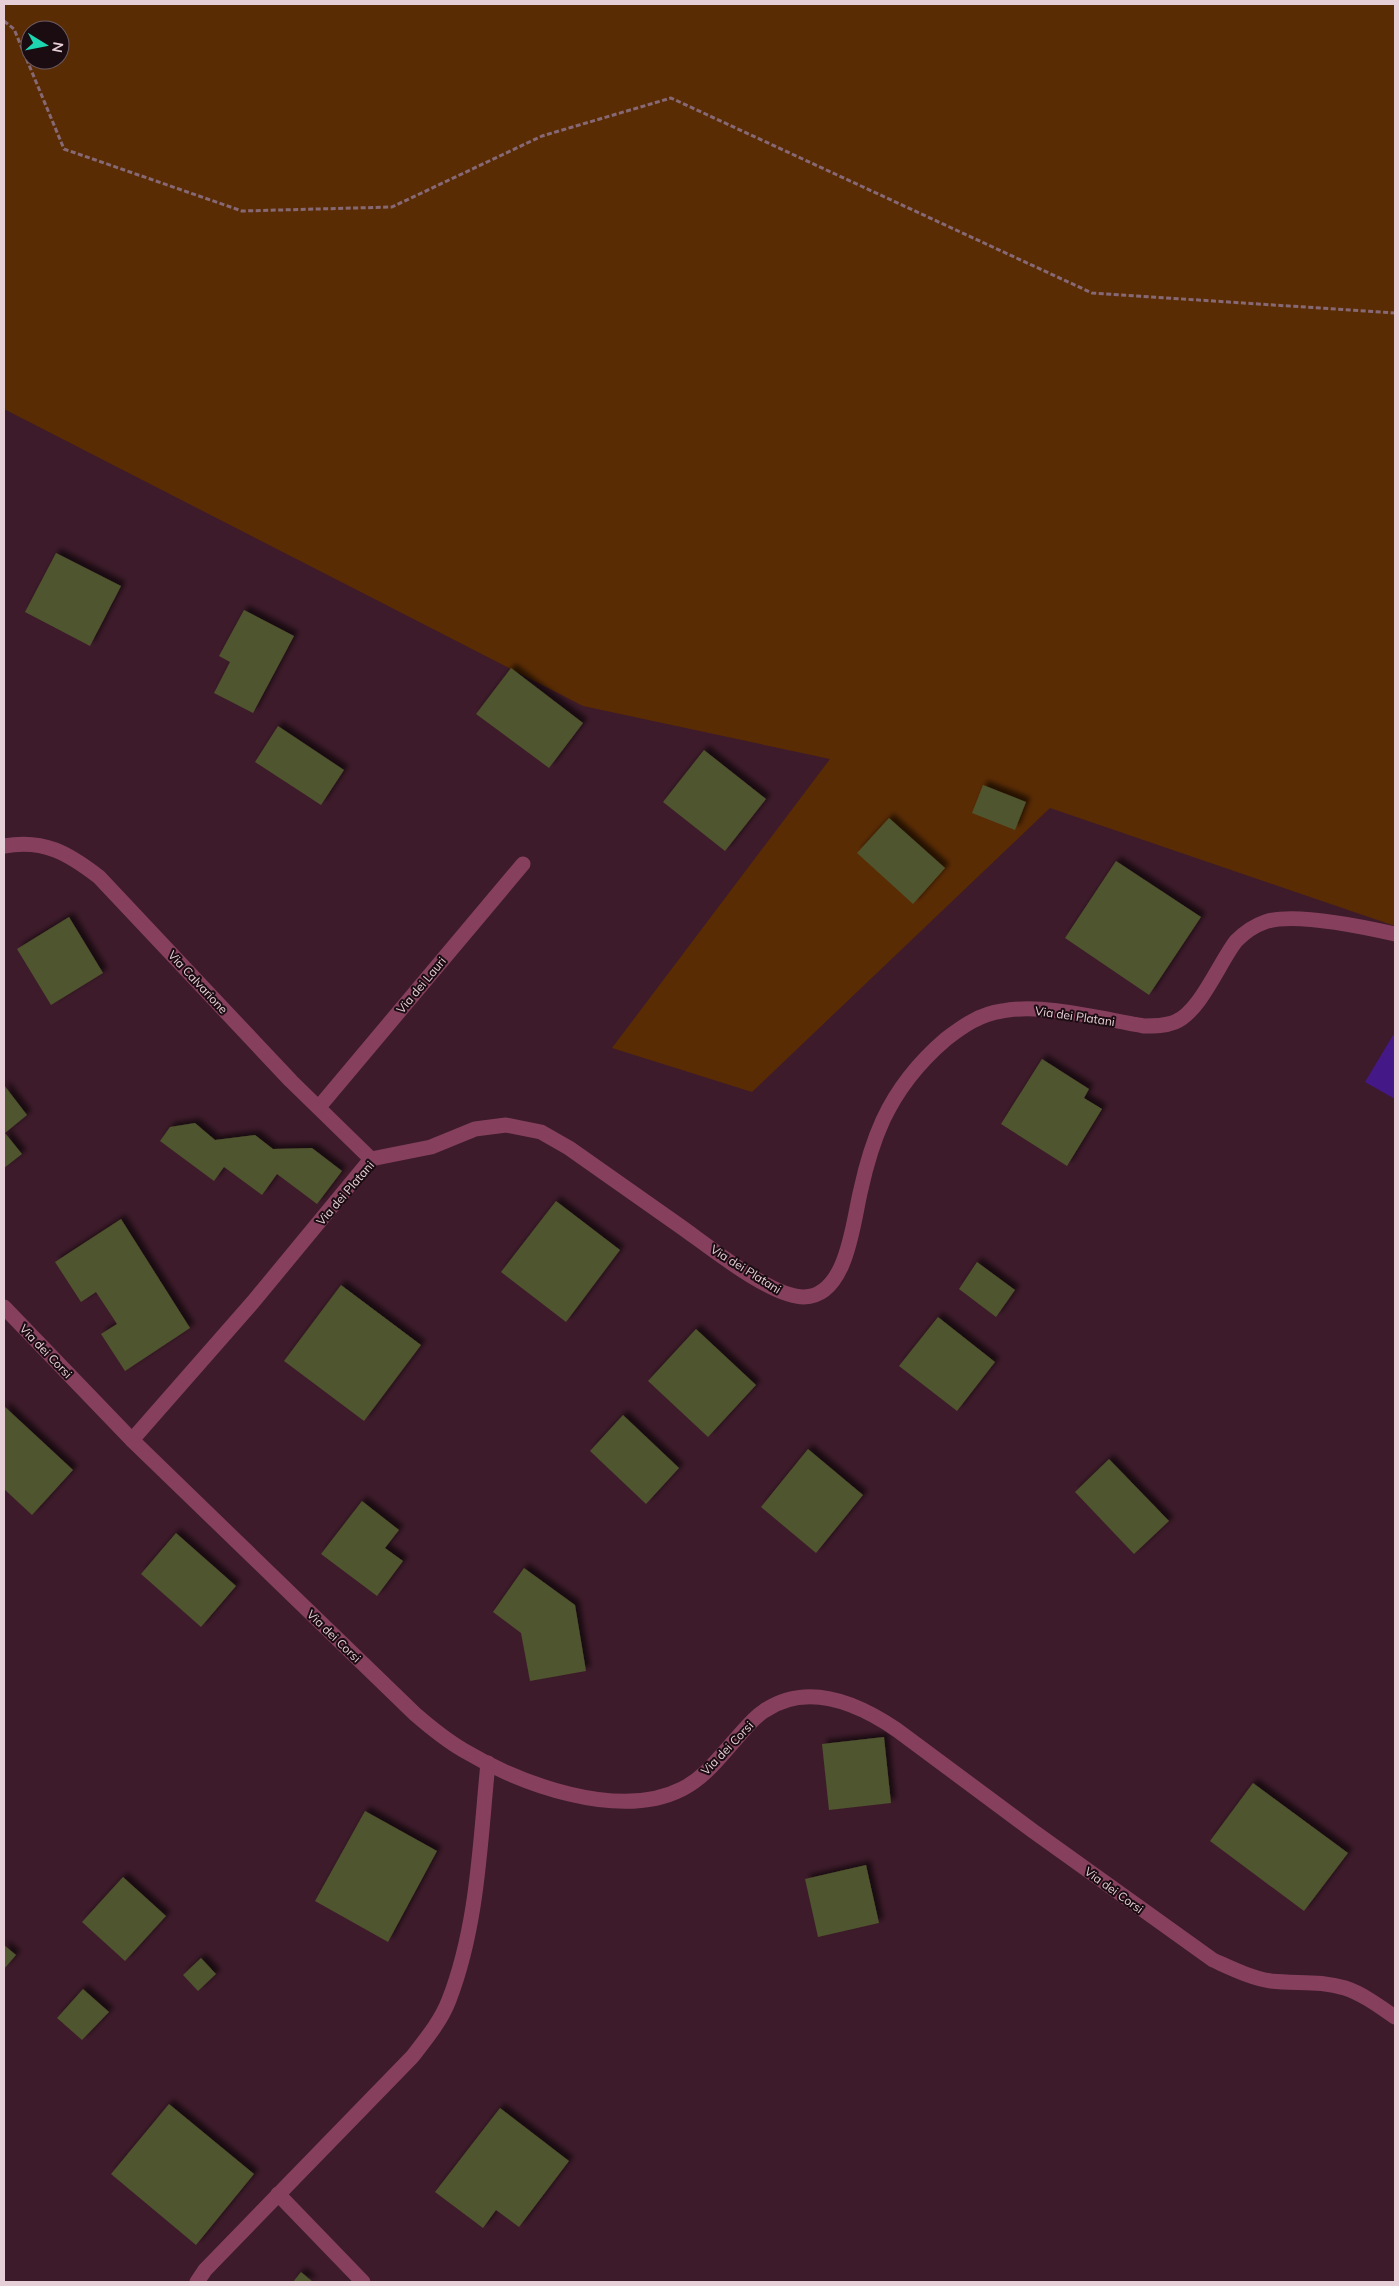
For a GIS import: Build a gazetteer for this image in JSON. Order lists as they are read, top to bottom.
{
  "streets": {
    "street": [
      "Via Calvarione",
      "Via dei Lauri",
      "Via dei Platani",
      "Via dei Corsi"
    ]
  },
  "crossings": [
    ["Via Calvarione", "Via dei Lauri"],
    ["Via Calvarione", "Via dei Platani"],
    ["Via dei Platani", "Via dei Corsi"]
  ],
  "north": "right"
}
